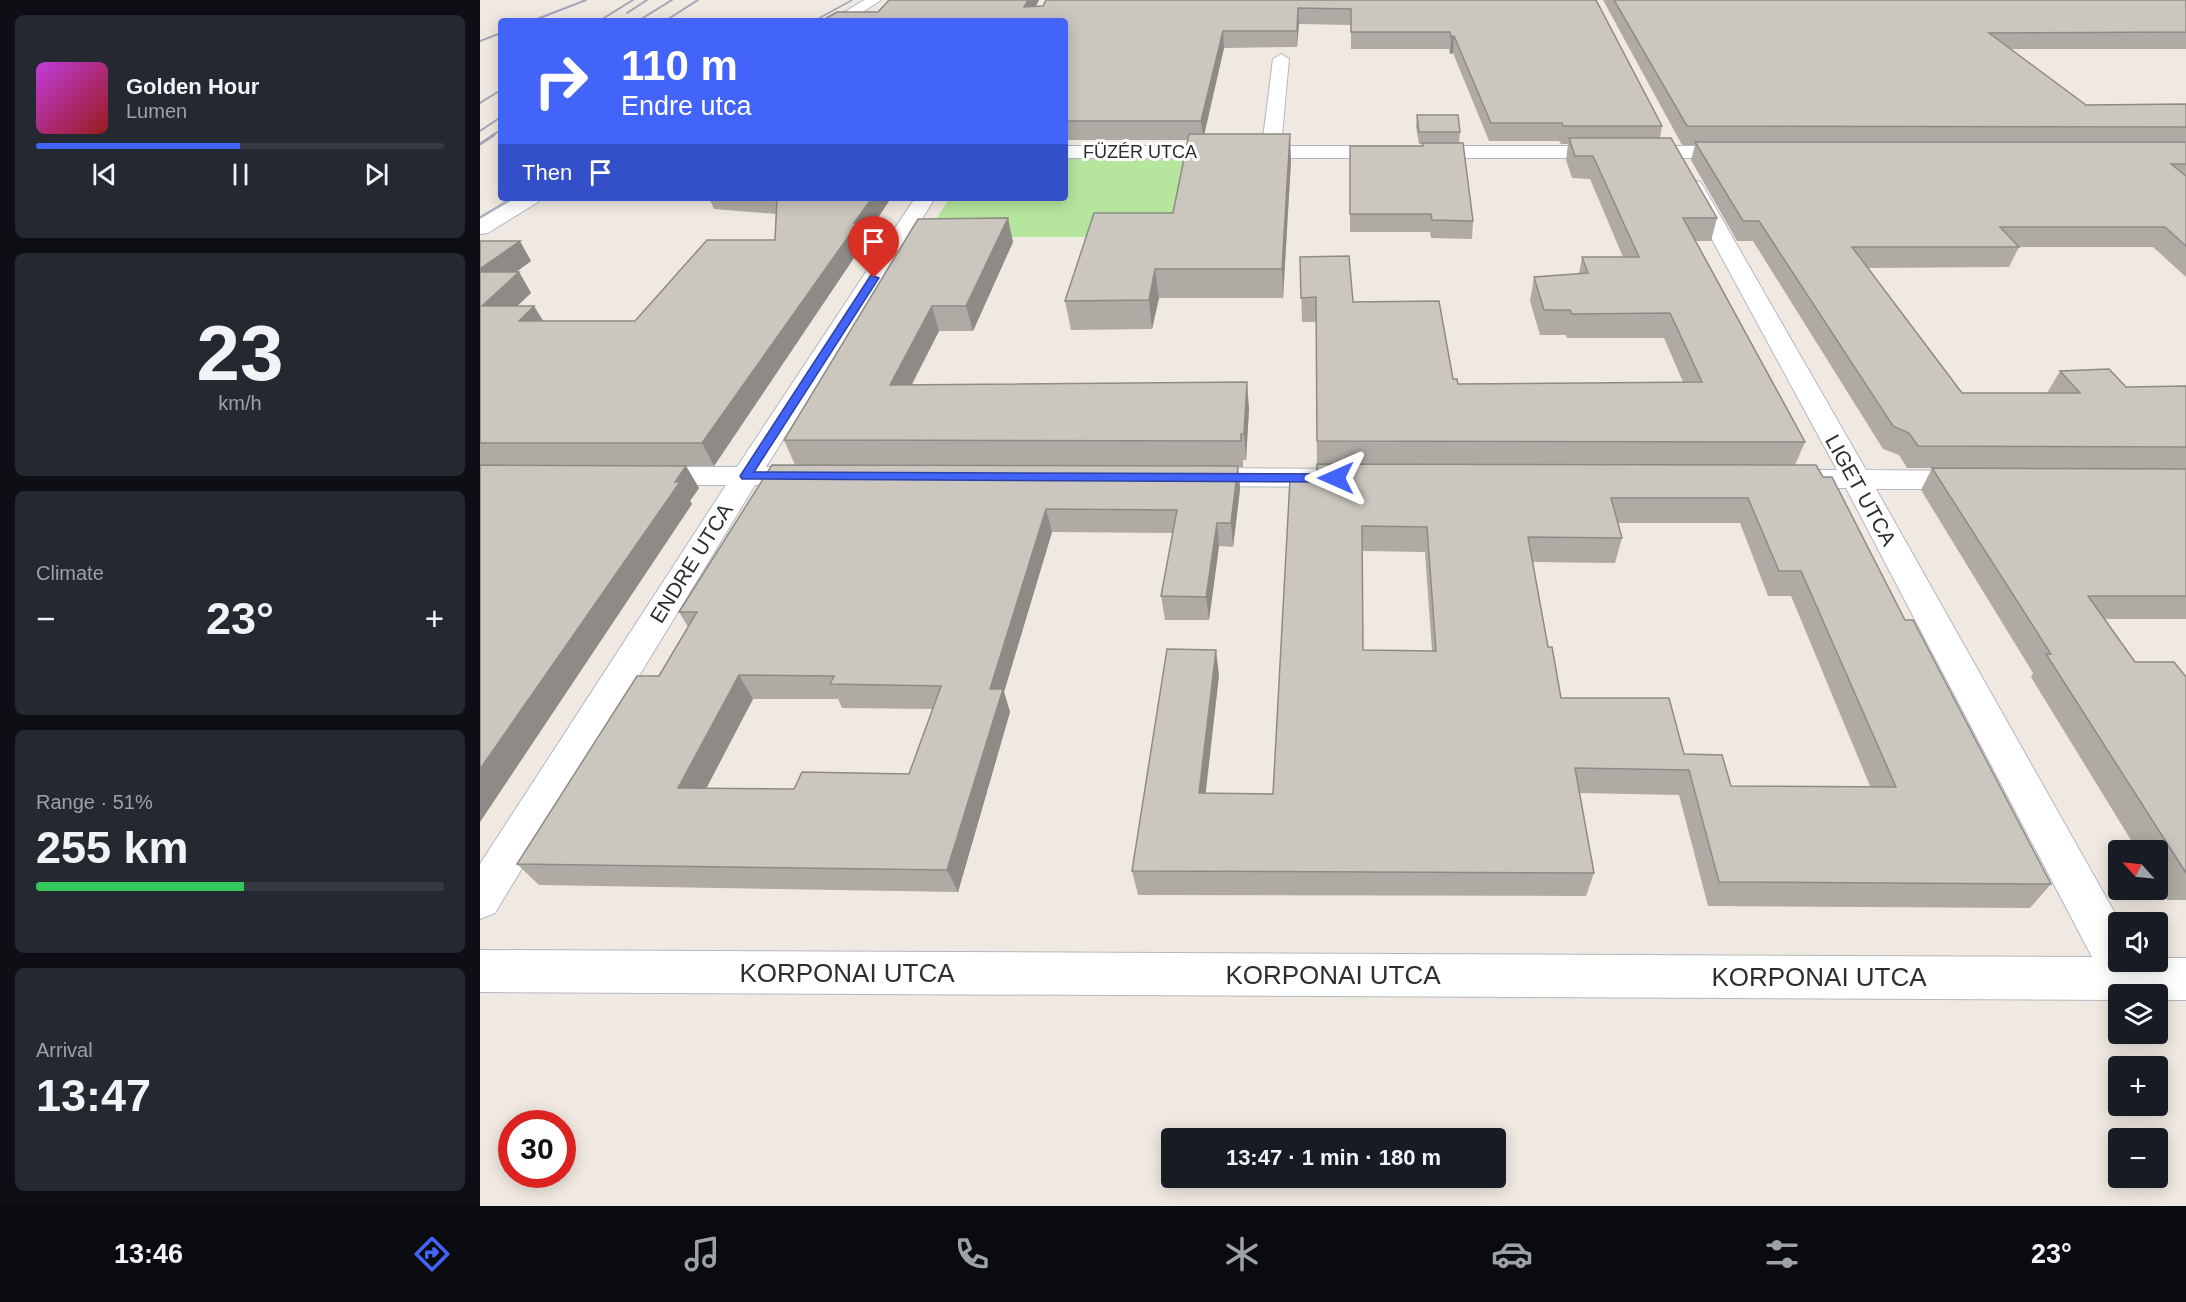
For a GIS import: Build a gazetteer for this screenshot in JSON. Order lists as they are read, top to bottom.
{
  "streets": {
    "street": [
      "FÜZÉR UTCA",
      "LIGET UTCA",
      "ENDRE UTCA",
      "KORPONAI UTCA"
    ]
  },
  "crossings": [
    ["FÜZÉR UTCA", "LIGET UTCA"],
    ["LIGET UTCA", "KORPONAI UTCA"]
  ],
  "north": "top left",
  "page": {
    "turn": ["110 m", "Endre utca"],
    "song": ["Golden Hour", "Lumen"],
    "then": "Then",
    "tile": [
      ["23", "km/h"],
      "Climate",
      ["Range · 51%", "255 km"],
      ["Arrival", "13:47"]
    ],
    "heat": ["−", "23°", "+"],
    "map_buttons": ["+", "−"],
    "limit": "30",
    "trip": "13:47 · 1 min · 180 m",
    "tabs": ["13:46", "23°"]
  }
}
